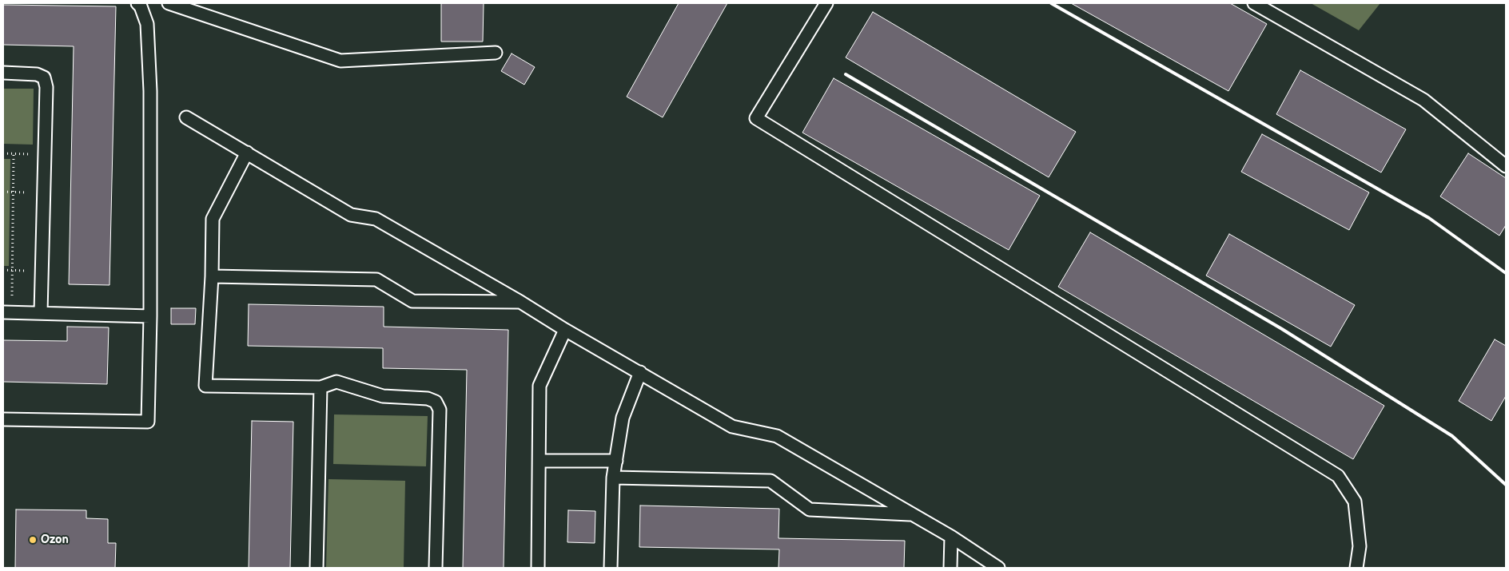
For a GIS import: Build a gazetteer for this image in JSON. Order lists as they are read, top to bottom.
{
  "places": ["Ozon"]
}
